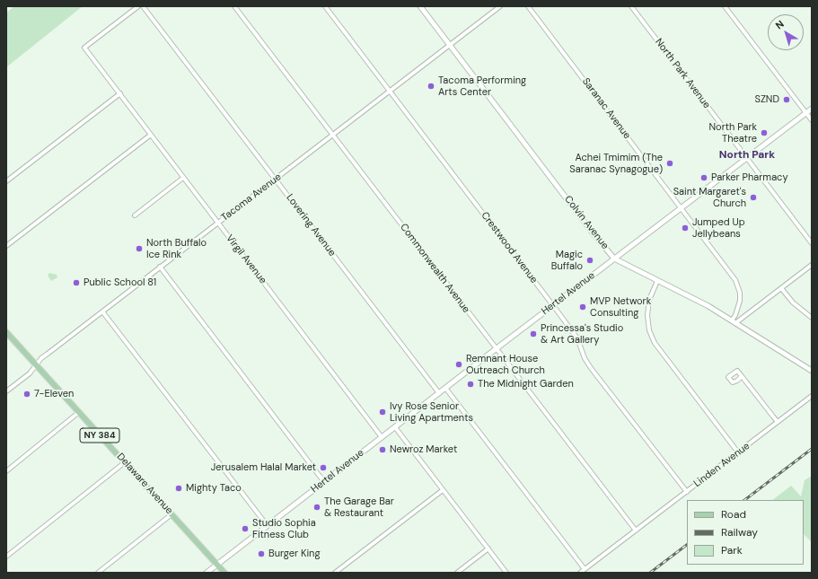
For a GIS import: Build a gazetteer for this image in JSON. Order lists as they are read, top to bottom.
{
  "streets": {
    "main road": ["NY 384", "Delaware Avenue"],
    "street": [
      "North Park Avenue",
      "Saranac Avenue",
      "Tacoma Avenue",
      "Colvin Avenue",
      "Lovering Avenue",
      "Crestwood Avenue",
      "Virgil Avenue",
      "Commonwealth Avenue",
      "Hertel Avenue",
      "Linden Avenue"
    ]
  },
  "crossings": [
    ["North Park Avenue", "Hertel Avenue"],
    ["Saranac Avenue", "Colvin Avenue"],
    ["Saranac Avenue", "Hertel Avenue"],
    ["Tacoma Avenue", "Colvin Avenue"],
    ["Tacoma Avenue", "Lovering Avenue"],
    ["Tacoma Avenue", "Crestwood Avenue"],
    ["Tacoma Avenue", "Virgil Avenue"],
    ["Tacoma Avenue", "Commonwealth Avenue"],
    ["Tacoma Avenue", "Delaware Avenue"],
    ["Colvin Avenue", "Hertel Avenue"],
    ["Lovering Avenue", "Hertel Avenue"],
    ["Crestwood Avenue", "Hertel Avenue"],
    ["Crestwood Avenue", "Linden Avenue"],
    ["Virgil Avenue", "Hertel Avenue"],
    ["Commonwealth Avenue", "Hertel Avenue"],
    ["Commonwealth Avenue", "Linden Avenue"],
    ["Hertel Avenue", "Delaware Avenue"]
  ],
  "districts": ["North Park"],
  "places": [
    "Tacoma Performing Arts Center",
    "SZND",
    "North Park Theatre",
    "Achei Tmimim (The Saranac Synagogue)",
    "Parker Pharmacy",
    "Saint Margaret's Church",
    "Jumped Up Jellybeans",
    "North Buffalo Ice Rink",
    "Magic Buffalo",
    "Public School 81",
    "MVP Network Consulting",
    "Princessa's Studio & Art Gallery",
    "Remnant House Outreach Church",
    "The Midnight Garden",
    "7-Eleven",
    "Ivy Rose Senior Living Apartments",
    "Newroz Market",
    "Jerusalem Halal Market",
    "Mighty Taco",
    "The Garage Bar & Restaurant",
    "Studio Sophia Fitness Club",
    "Burger King"
  ],
  "legend": ["Road", "Railway", "Park"],
  "north": "top left"
}
